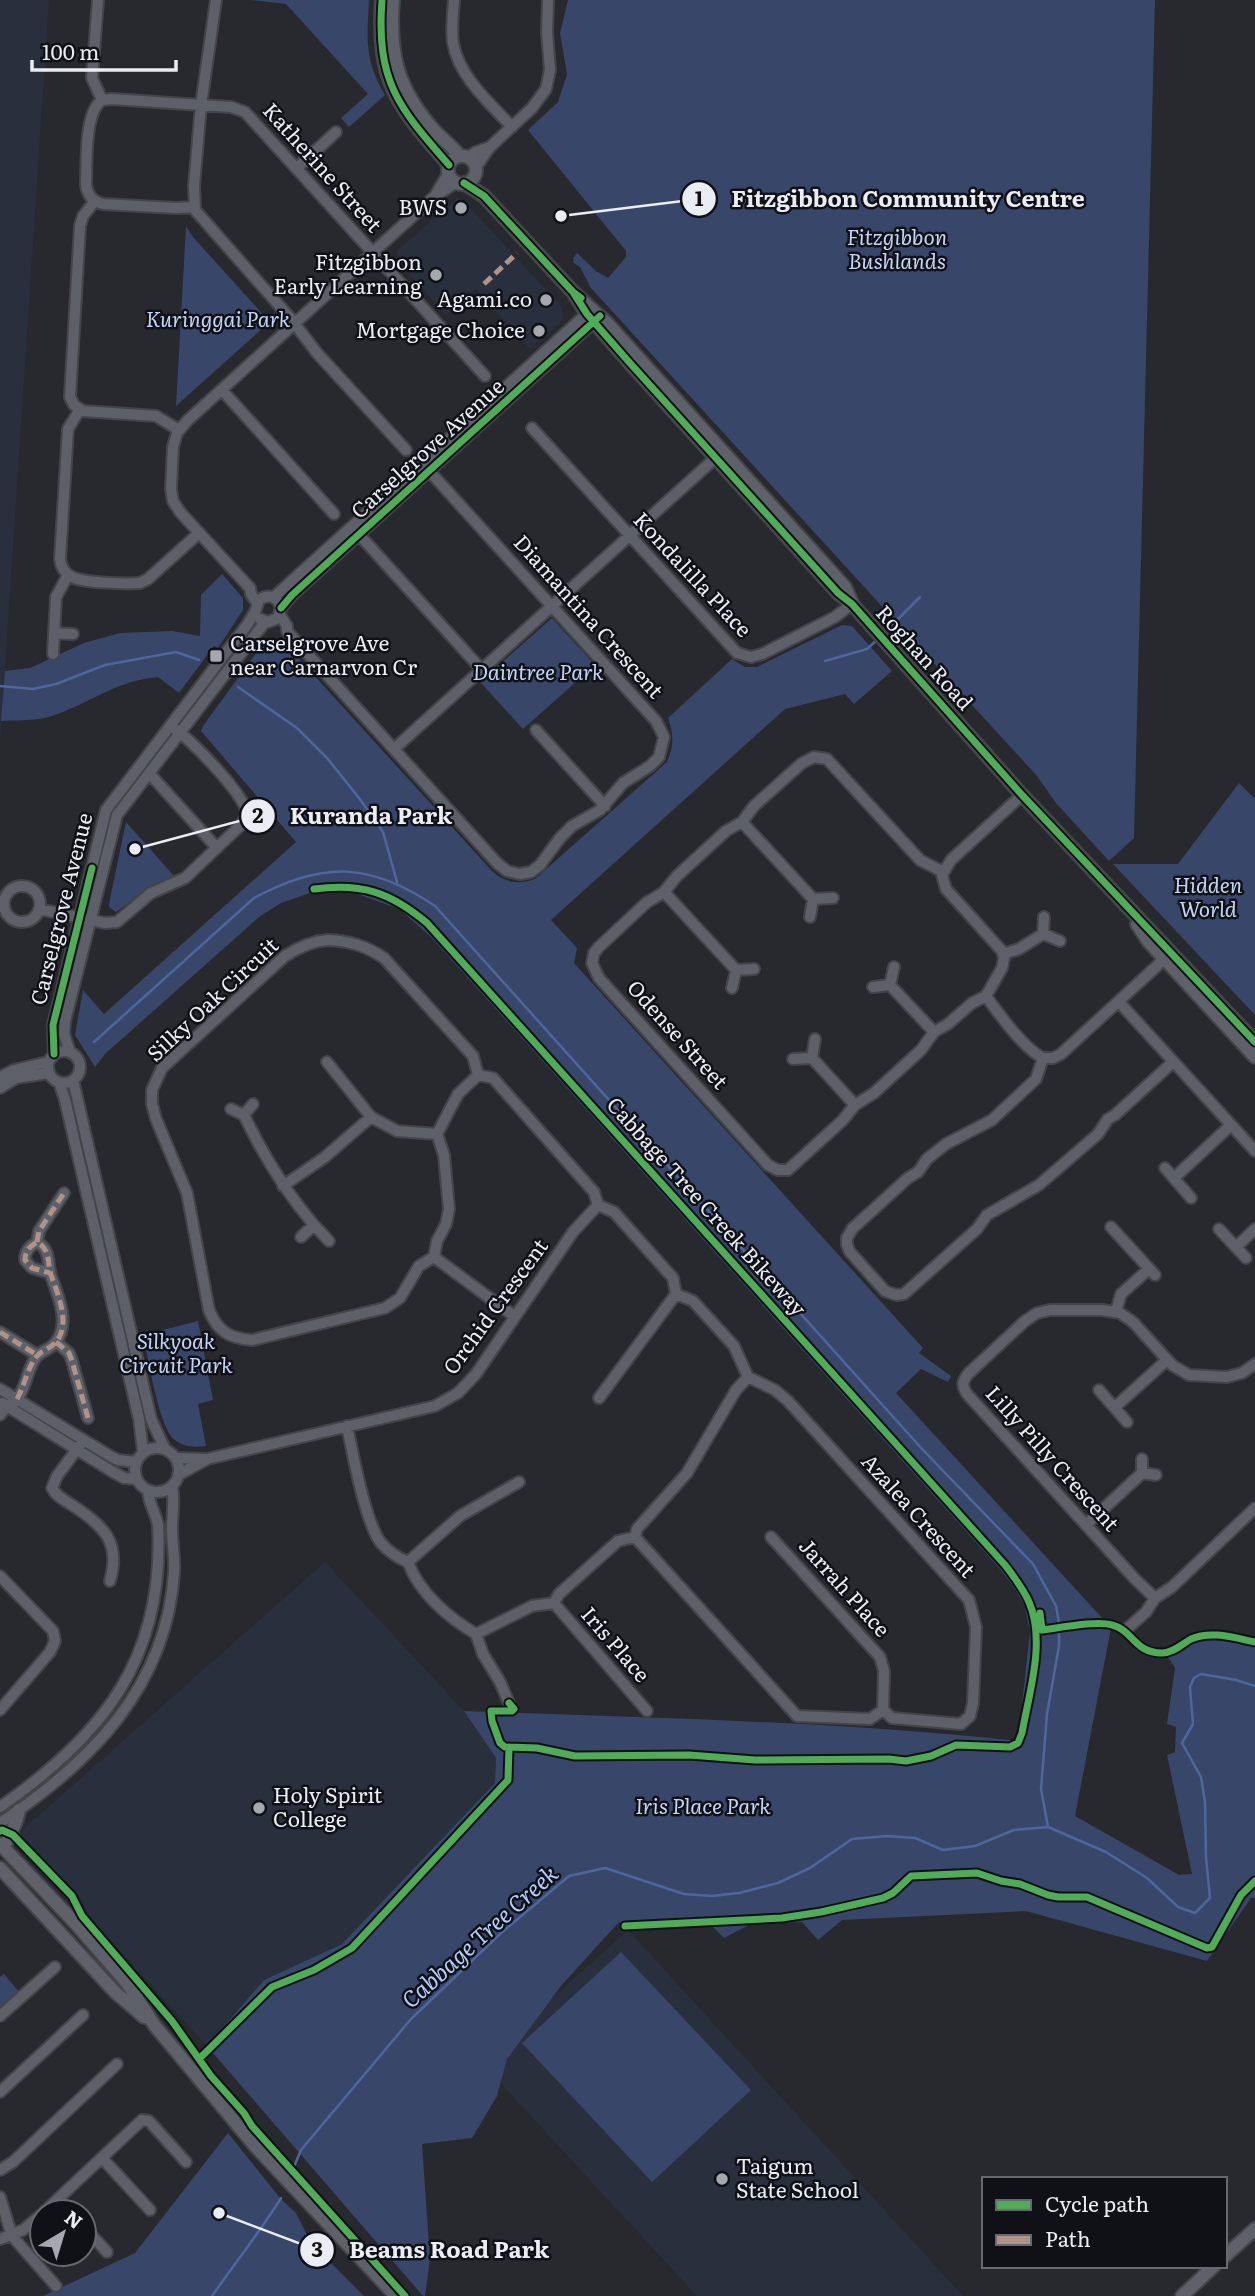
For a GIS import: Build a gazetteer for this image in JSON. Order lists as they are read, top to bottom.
{
  "streets": {
    "main road": ["Roghan Road"],
    "street": [
      "Katherine Street",
      "Carselgrove Avenue",
      "Kondalilla Place",
      "Diamantina Crescent",
      "Silky Oak Circuit",
      "Odense Street",
      "Orchid Crescent",
      "Lilly Pilly Crescent",
      "Azalea Crescent",
      "Jarrah Place",
      "Iris Place"
    ],
    "cycle path": ["Cabbage Tree Creek Bikeway"]
  },
  "crossings": [
    ["Carselgrove Avenue", "Diamantina Crescent"],
    ["Carselgrove Avenue", "Roghan Road"],
    ["Kondalilla Place", "Roghan Road"],
    ["Silky Oak Circuit", "Orchid Crescent"],
    ["Azalea Crescent", "Jarrah Place"]
  ],
  "water": ["Cabbage Tree Creek"],
  "parks": [
    "Fitzgibbon Bushlands",
    "Kuringgai Park",
    "Daintree Park",
    "Hidden World",
    "Silkyoak Circuit Park",
    "Iris Place Park"
  ],
  "places": {
    "other": [
      "BWS",
      "Fitzgibbon Community Centre",
      "Fitzgibbon Early Learning",
      "Agami.co",
      "Mortgage Choice",
      "Kuranda Park",
      "Holy Spirit College",
      "Taigum State School",
      "Beams Road Park"
    ],
    "transit": ["Carselgrove Ave near Carnarvon Cr"]
  },
  "legend": ["Cycle path", "Path"],
  "scale_bar": "100 m",
  "north": "top right"
}
